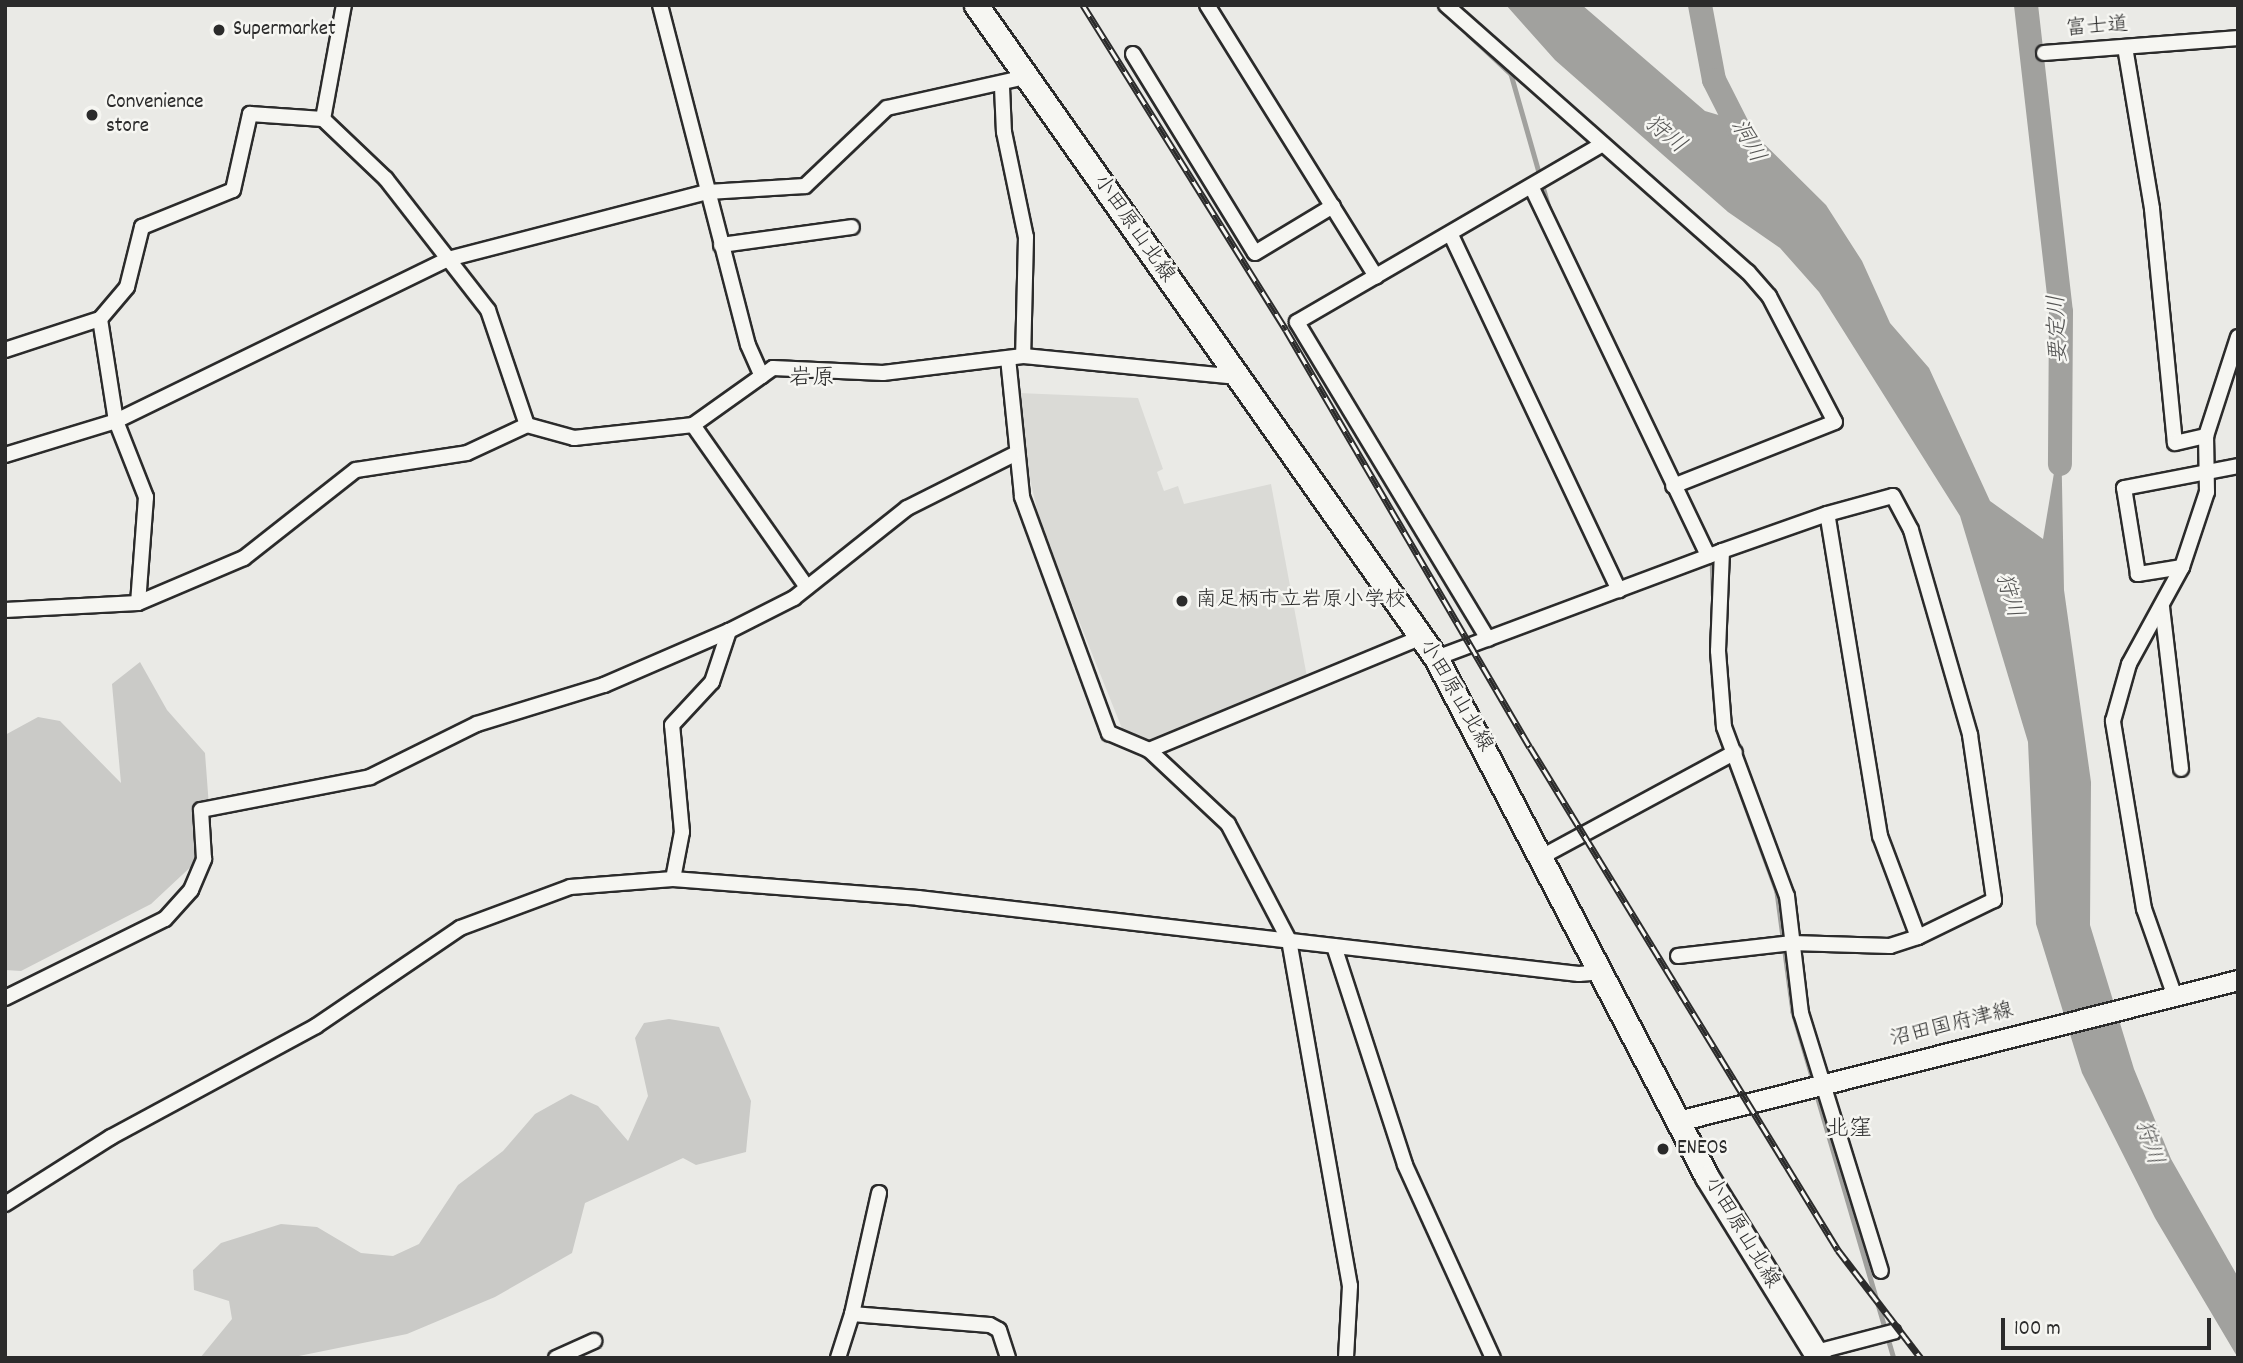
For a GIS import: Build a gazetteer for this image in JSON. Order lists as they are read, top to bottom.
{
  "streets": {
    "main road": ["小田原山北線", "沼田国府津線"],
    "street": ["富士道"]
  },
  "crossings": [
    ["小田原山北線", "沼田国府津線"]
  ],
  "districts": ["岩原", "北窪"],
  "water": ["狩川", "洞川", "要定川"],
  "places": [
    "Supermarket",
    "Convenience store",
    "南足柄市立岩原小学校",
    "ENEOS"
  ],
  "scale_bar": "100 m"
}
